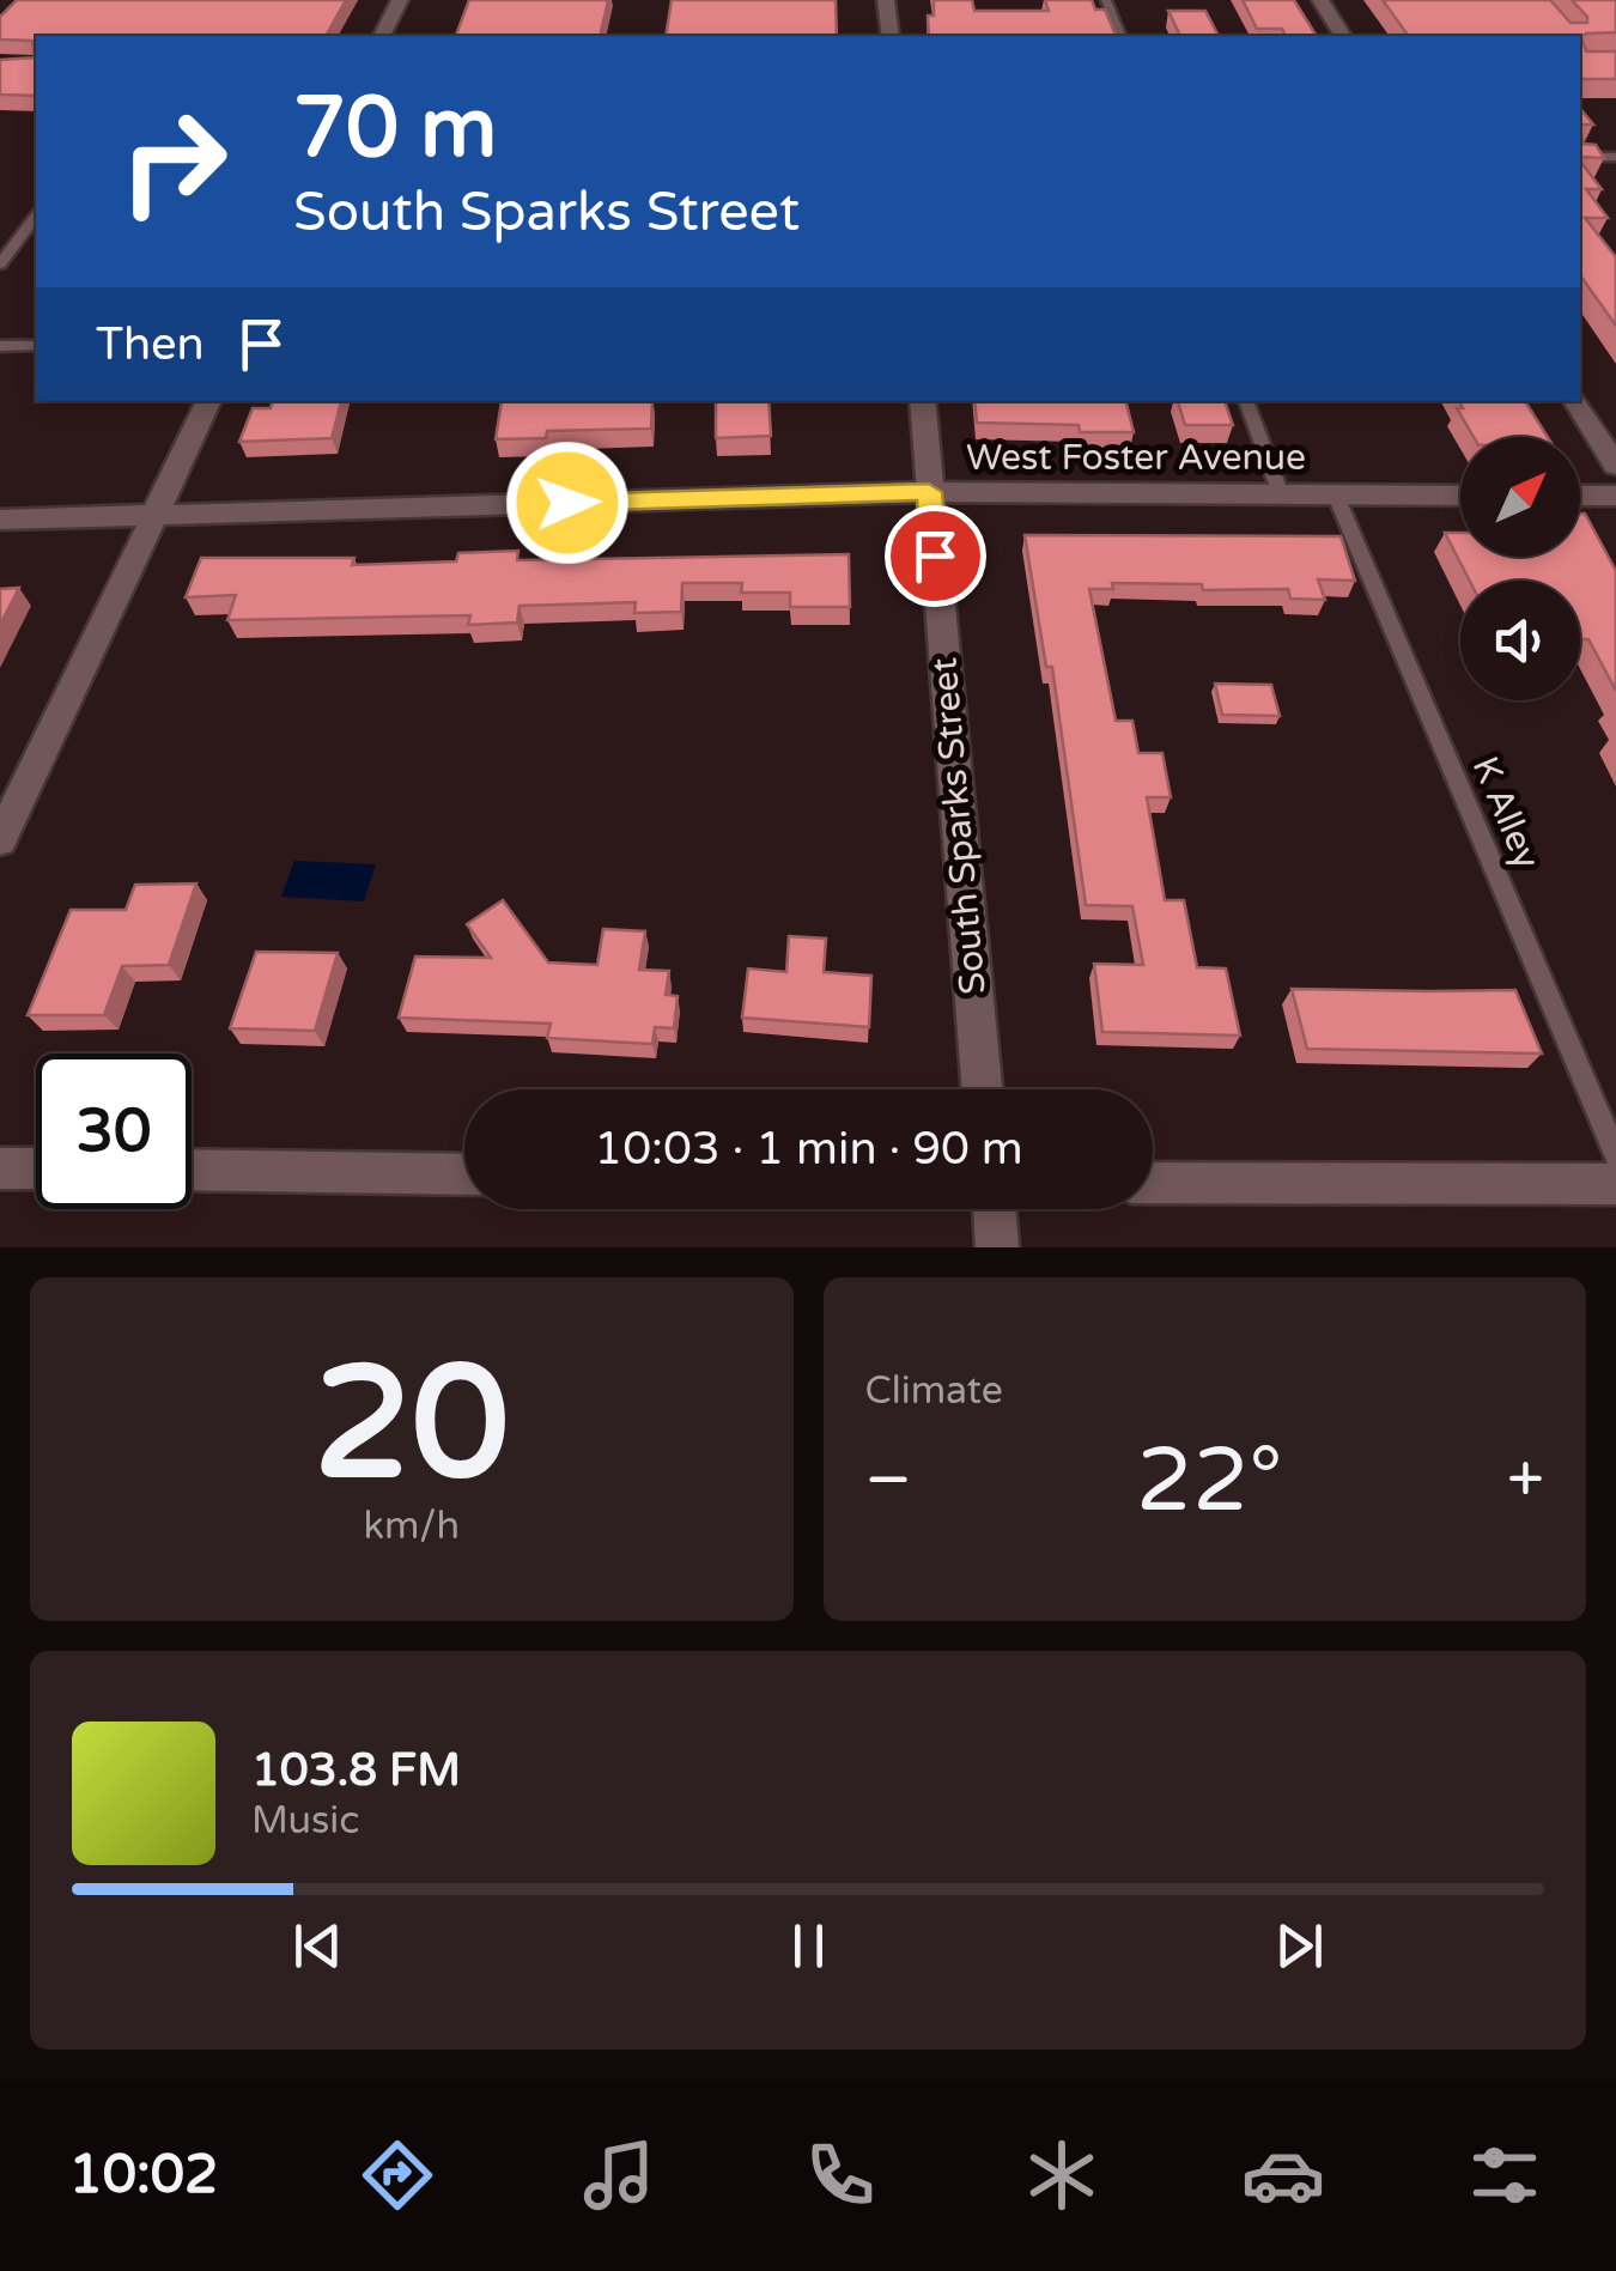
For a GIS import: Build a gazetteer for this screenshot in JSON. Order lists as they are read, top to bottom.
{
  "streets": {
    "street": ["West Foster Avenue", "South Sparks Street"],
    "lane": ["K Alley"]
  },
  "crossings": [
    ["West Foster Avenue", "K Alley"],
    ["West Foster Avenue", "South Sparks Street"]
  ],
  "north": "top right",
  "page": {
    "turn": ["70 m", "South Sparks Street"],
    "then": "Then",
    "limit": "30",
    "trip": "10:03 · 1 min · 90 m",
    "tile": [
      ["20", "km/h"],
      "Climate"
    ],
    "heat": ["−", "22°", "+"],
    "song": ["103.8 FM", "Music"],
    "tabs": "10:02"
  }
}
